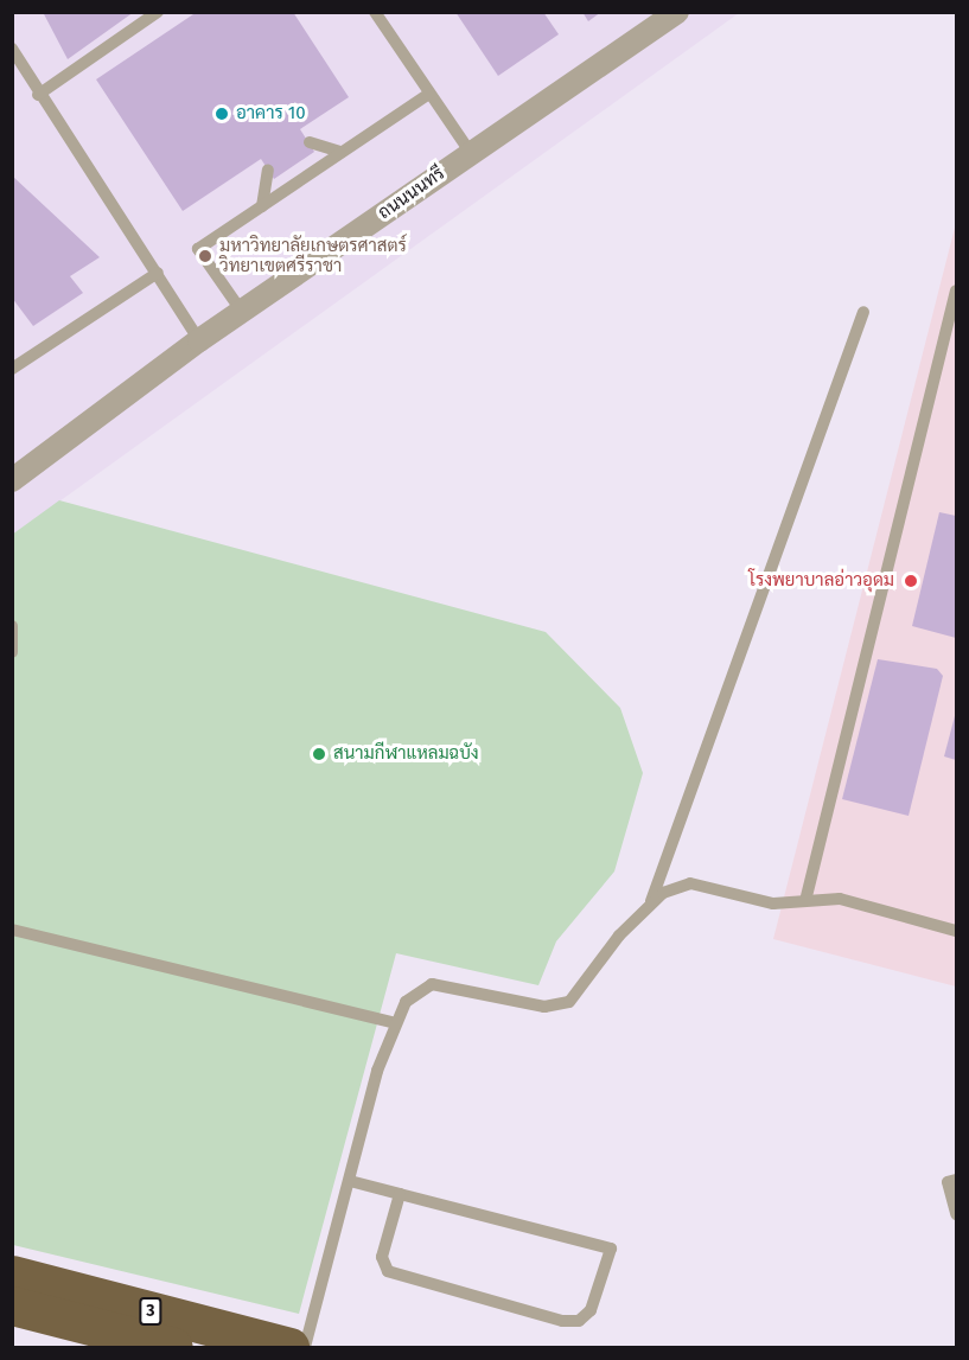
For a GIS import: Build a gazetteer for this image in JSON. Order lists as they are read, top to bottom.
{
  "streets": {
    "highway": ["3"],
    "street": ["ถนนนนทรี"]
  },
  "places": [
    "อาคาร 10",
    "มหาวิทยาลัยเกษตรศาสตร์ วิทยาเขตศรีราชา",
    "โรงพยาบาลอ่าวอุดม",
    "สนามกีฬาแหลมฉบัง"
  ]
}
